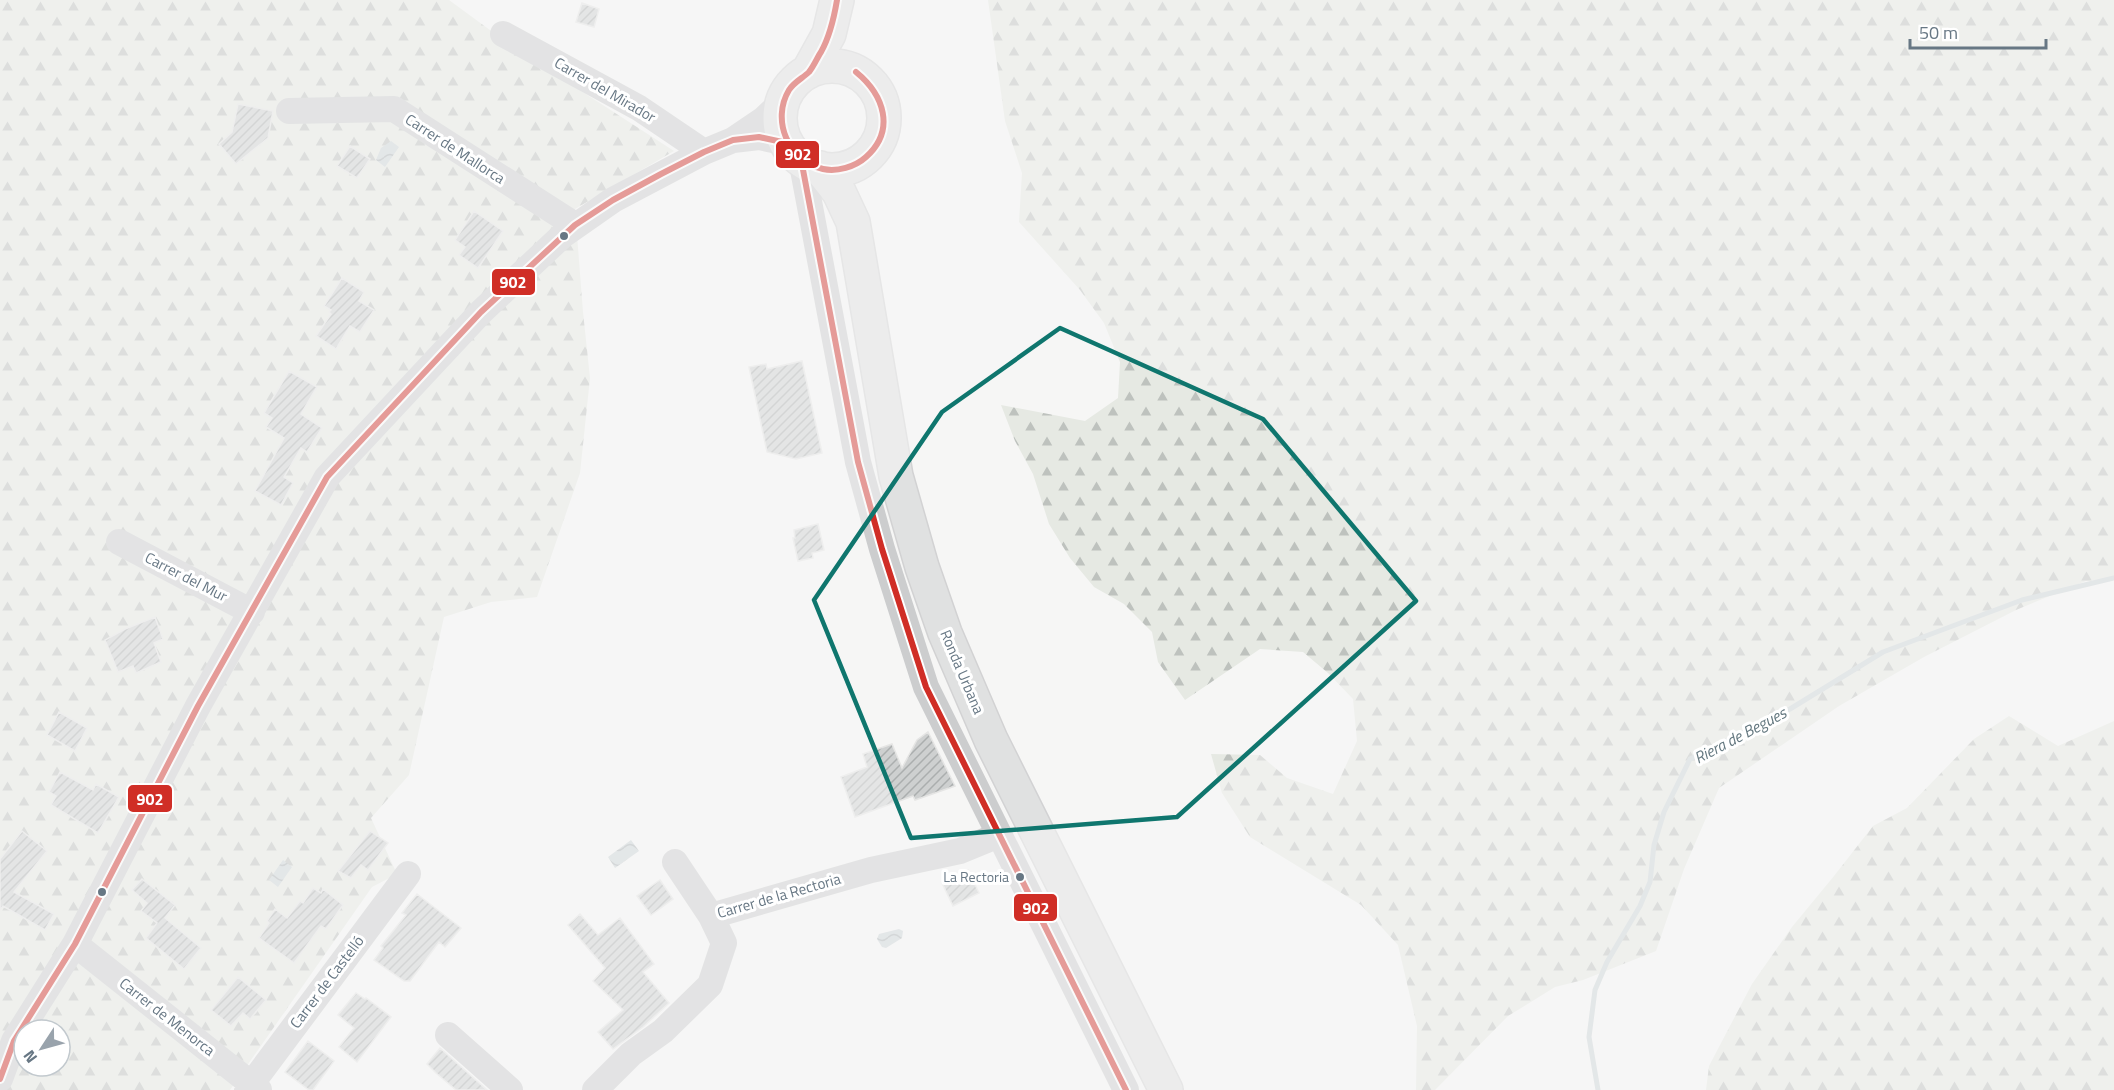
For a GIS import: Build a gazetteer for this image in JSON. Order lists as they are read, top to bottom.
{
  "streets": {
    "main road": ["Ronda Urbana"],
    "street": [
      "Carrer del Mirador",
      "Carrer de Mallorca",
      "Carrer del Mur",
      "Carrer de la Rectoria",
      "Carrer de Castelló",
      "Carrer de Menorca"
    ]
  },
  "crossings": [
    ["Carrer de Castelló", "Carrer de Menorca"]
  ],
  "water": ["Riera de Begues"],
  "places": ["La Rectoria"],
  "lines": ["transit line 902"],
  "scale_bar": "50 m",
  "north": "bottom left"
}
